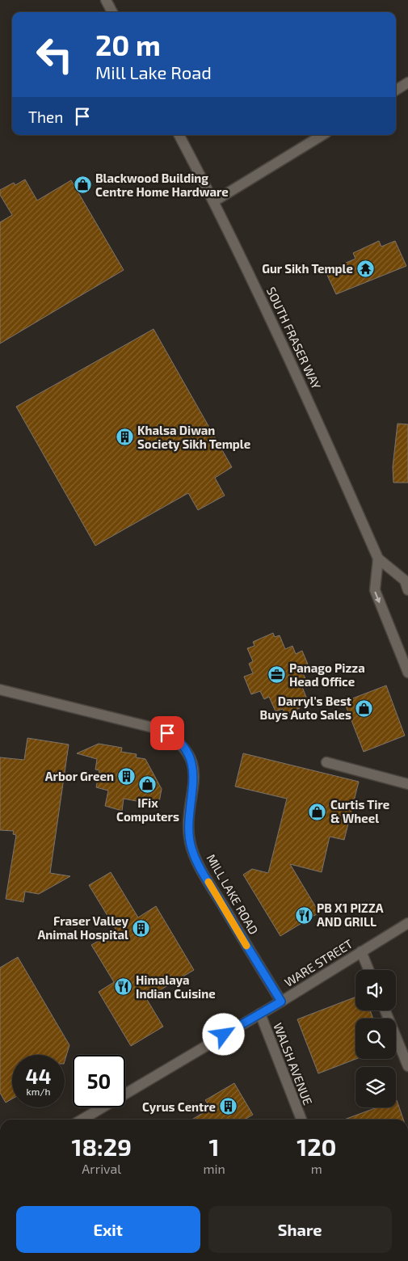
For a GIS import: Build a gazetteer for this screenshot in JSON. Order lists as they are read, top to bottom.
{
  "streets": {
    "main road": [
      "SOUTH FRASER WAY",
      "MILL LAKE ROAD",
      "WARE STREET",
      "WALSH AVENUE"
    ]
  },
  "crossings": [
    ["MILL LAKE ROAD", "WARE STREET"],
    ["WARE STREET", "WALSH AVENUE"]
  ],
  "places": {
    "shop": [
      "Blackwood Building Centre Home Hardware",
      "Darryl's Best Buys Auto Sales",
      "IFix Computers",
      "Curtis Tire & Wheel"
    ],
    "temple": ["Gur Sikh Temple"],
    "building": [
      "Khalsa Diwan Society Sikh Temple",
      "Arbor Green",
      "Fraser Valley Animal Hospital",
      "Cyrus Centre"
    ],
    "office": ["Panago Pizza Head Office"],
    "restaurant": ["PB X1 PIZZA AND GRILL", "Himalaya Indian Cuisine"]
  },
  "page": {
    "turn": ["20 m", "Mill Lake Road"],
    "then": "Then",
    "speed": "44 km/h",
    "limit": "50",
    "eta": [
      "18:29",
      "Arrival",
      "1",
      "min",
      "120",
      "m"
    ],
    "buttons": ["Exit", "Share"]
  }
}
